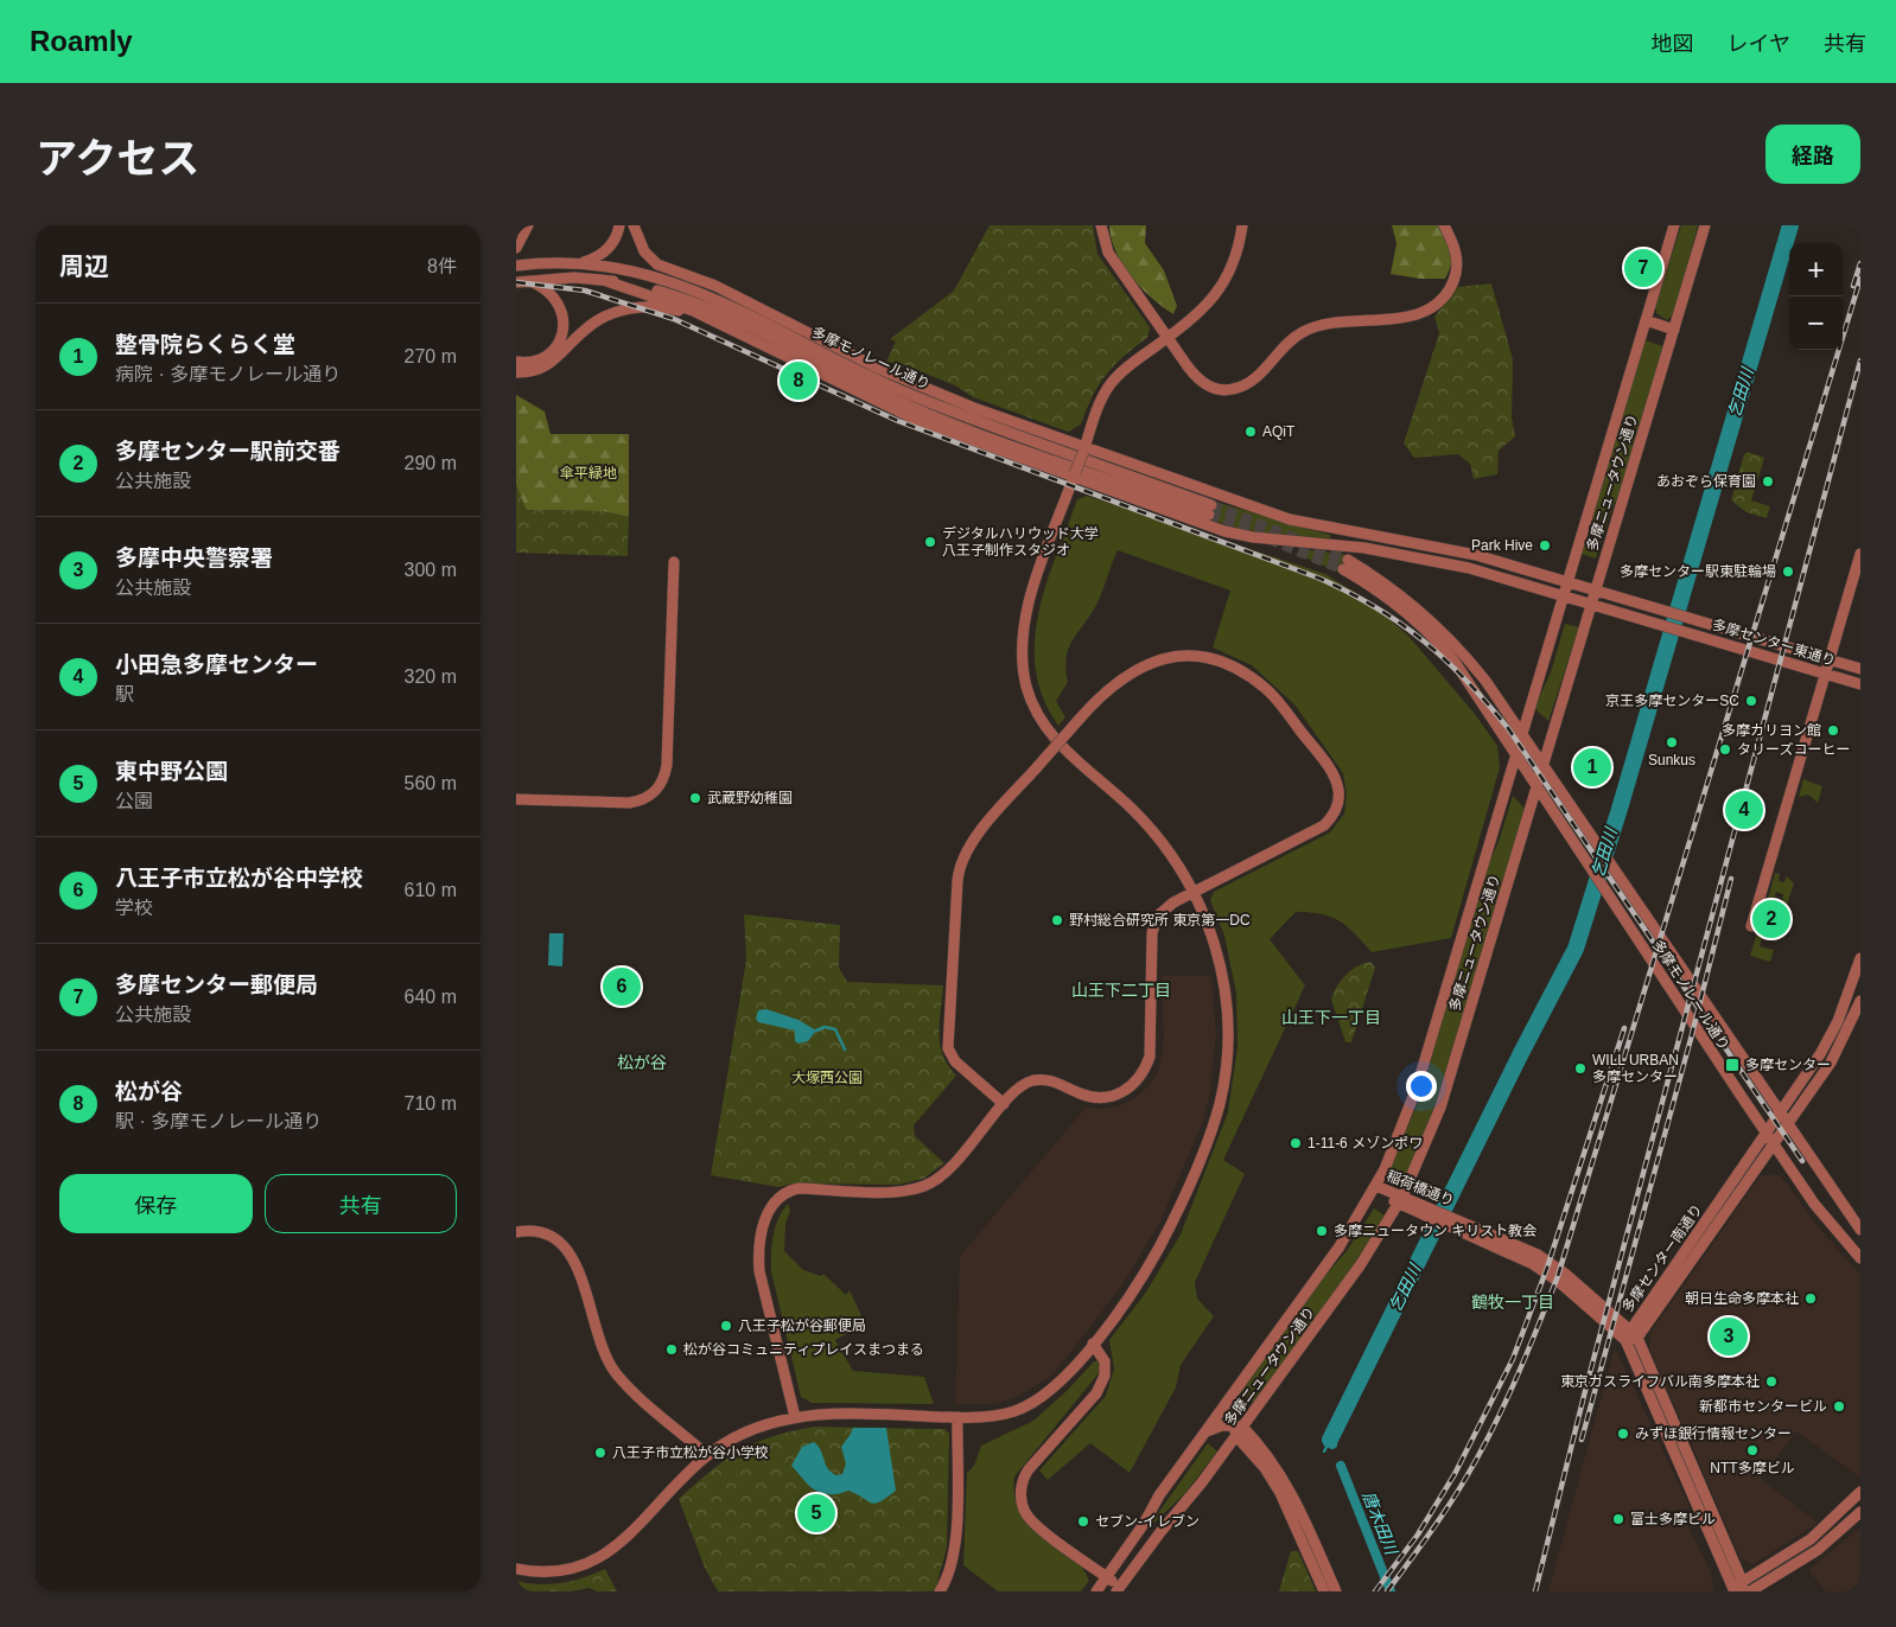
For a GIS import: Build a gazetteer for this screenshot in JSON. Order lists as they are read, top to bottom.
{
  "streets": {
    "main road": [
      "多摩モノレール通り",
      "多摩ニュータウン通り",
      "多摩センター東通り",
      "稲荷橋通り",
      "多摩センター南通り"
    ]
  },
  "crossings": [
    ["多摩モノレール通り", "多摩ニュータウン通り"],
    ["多摩モノレール通り", "多摩センター南通り"],
    ["多摩ニュータウン通り", "多摩センター東通り"],
    ["多摩ニュータウン通り", "稲荷橋通り"],
    ["稲荷橋通り", "多摩センター南通り"]
  ],
  "districts": [
    "山王下二丁目",
    "山王下一丁目",
    "松が谷",
    "鶴牧一丁目"
  ],
  "water": ["乞田川", "唐木田川"],
  "parks": ["傘平緑地", "大塚西公園"],
  "places": {
    "other": [
      "AQiT",
      "あおぞら保育園",
      "デジタルハリウッド大学 八王子制作スタジオ",
      "Park Hive",
      "多摩センター駅東駐輪場",
      "京王多摩センターSC",
      "多摩カリヨン館",
      "Sunkus",
      "タリーズコーヒー",
      "武蔵野幼稚園",
      "野村総合研究所 東京第一DC",
      "WILL URBAN 多摩センター",
      "1-11-6 メゾンポワ",
      "多摩ニュータウン キリスト教会",
      "朝日生命多摩本社",
      "八王子松が谷郵便局",
      "松が谷コミュニティプレイスまつまる",
      "東京ガスライフバル南多摩本社",
      "新都市センタービル",
      "みずほ銀行情報センター",
      "NTT多摩ビル",
      "八王子市立松が谷小学校",
      "富士多摩ビル",
      "セブン-イレブン"
    ],
    "transit": ["多摩センター"]
  },
  "page": {
    "header": "Roamly",
    "nav": ["地図", "レイヤ", "共有"],
    "title": "アクセス",
    "buttons": [
      "経路",
      ["保存", "共有"]
    ],
    "heading": ["周辺", "8件"],
    "map_buttons": ["+", "−"],
    "pins": [
      "7",
      "8",
      "1",
      "4",
      "2",
      "6",
      "3",
      "5"
    ],
    "list": [
      {
        "mark": "1",
        "name": "整骨院らくらく堂",
        "note": "病院 · 多摩モノレール通り",
        "value": "270 m"
      },
      {
        "mark": "2",
        "name": "多摩センター駅前交番",
        "note": "公共施設",
        "value": "290 m"
      },
      {
        "mark": "3",
        "name": "多摩中央警察署",
        "note": "公共施設",
        "value": "300 m"
      },
      {
        "mark": "4",
        "name": "小田急多摩センター",
        "note": "駅",
        "value": "320 m"
      },
      {
        "mark": "5",
        "name": "東中野公園",
        "note": "公園",
        "value": "560 m"
      },
      {
        "mark": "6",
        "name": "八王子市立松が谷中学校",
        "note": "学校",
        "value": "610 m"
      },
      {
        "mark": "7",
        "name": "多摩センター郵便局",
        "note": "公共施設",
        "value": "640 m"
      },
      {
        "mark": "8",
        "name": "松が谷",
        "note": "駅 · 多摩モノレール通り",
        "value": "710 m"
      }
    ]
  }
}
